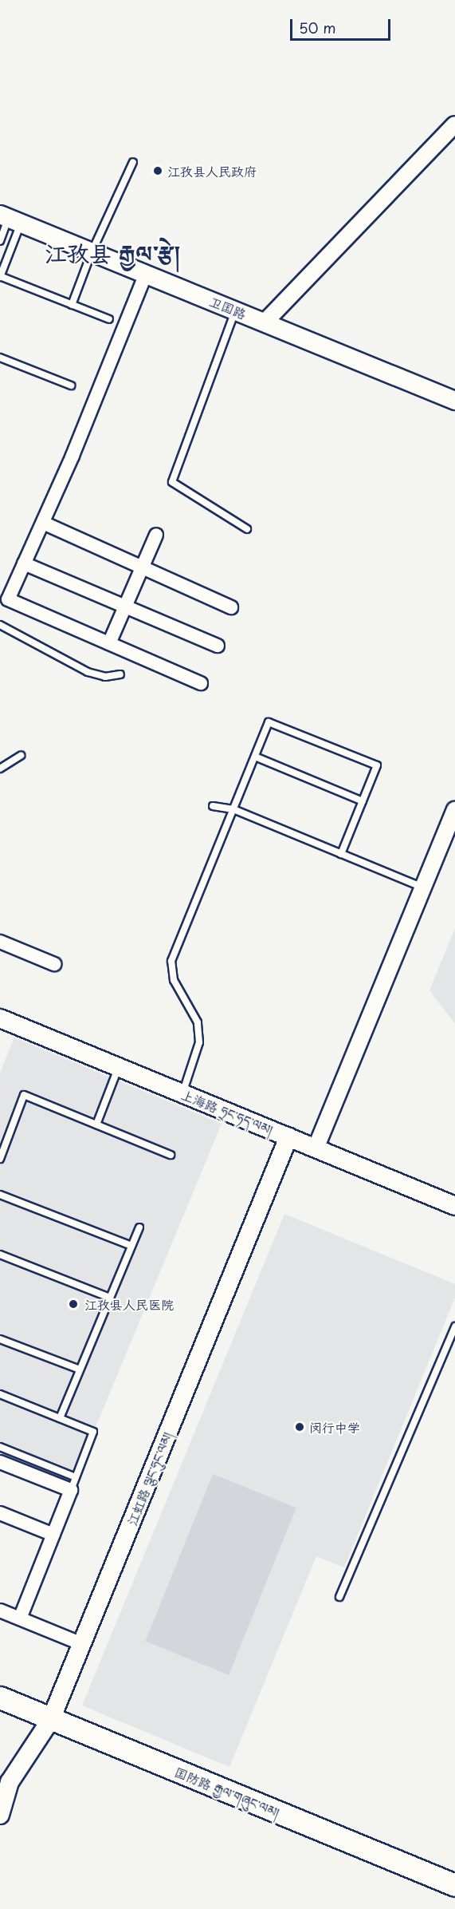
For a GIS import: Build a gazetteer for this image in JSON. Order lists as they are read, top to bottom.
{
  "streets": {
    "highway": ["国防路 རྒྱལ་གཞུང་ལམ།"],
    "main road": ["卫国路", "上海路 ཧྲང་ཧད་ལམ།", "江虹路 ལྕང་ཧུང་ལམ།"]
  },
  "crossings": [
    ["上海路 ཧྲང་ཧད་ལམ།", "江虹路 ལྕང་ཧུང་ལམ།"],
    ["江虹路 ལྕང་ཧུང་ལམ།", "国防路 རྒྱལ་གཞུང་ལམ།"]
  ],
  "districts": ["江孜县 རྒྱལ་རྩེ།"],
  "places": ["江孜县人民政府", "江孜县人民医院", "闵行中学"],
  "scale_bar": "50 m"
}
